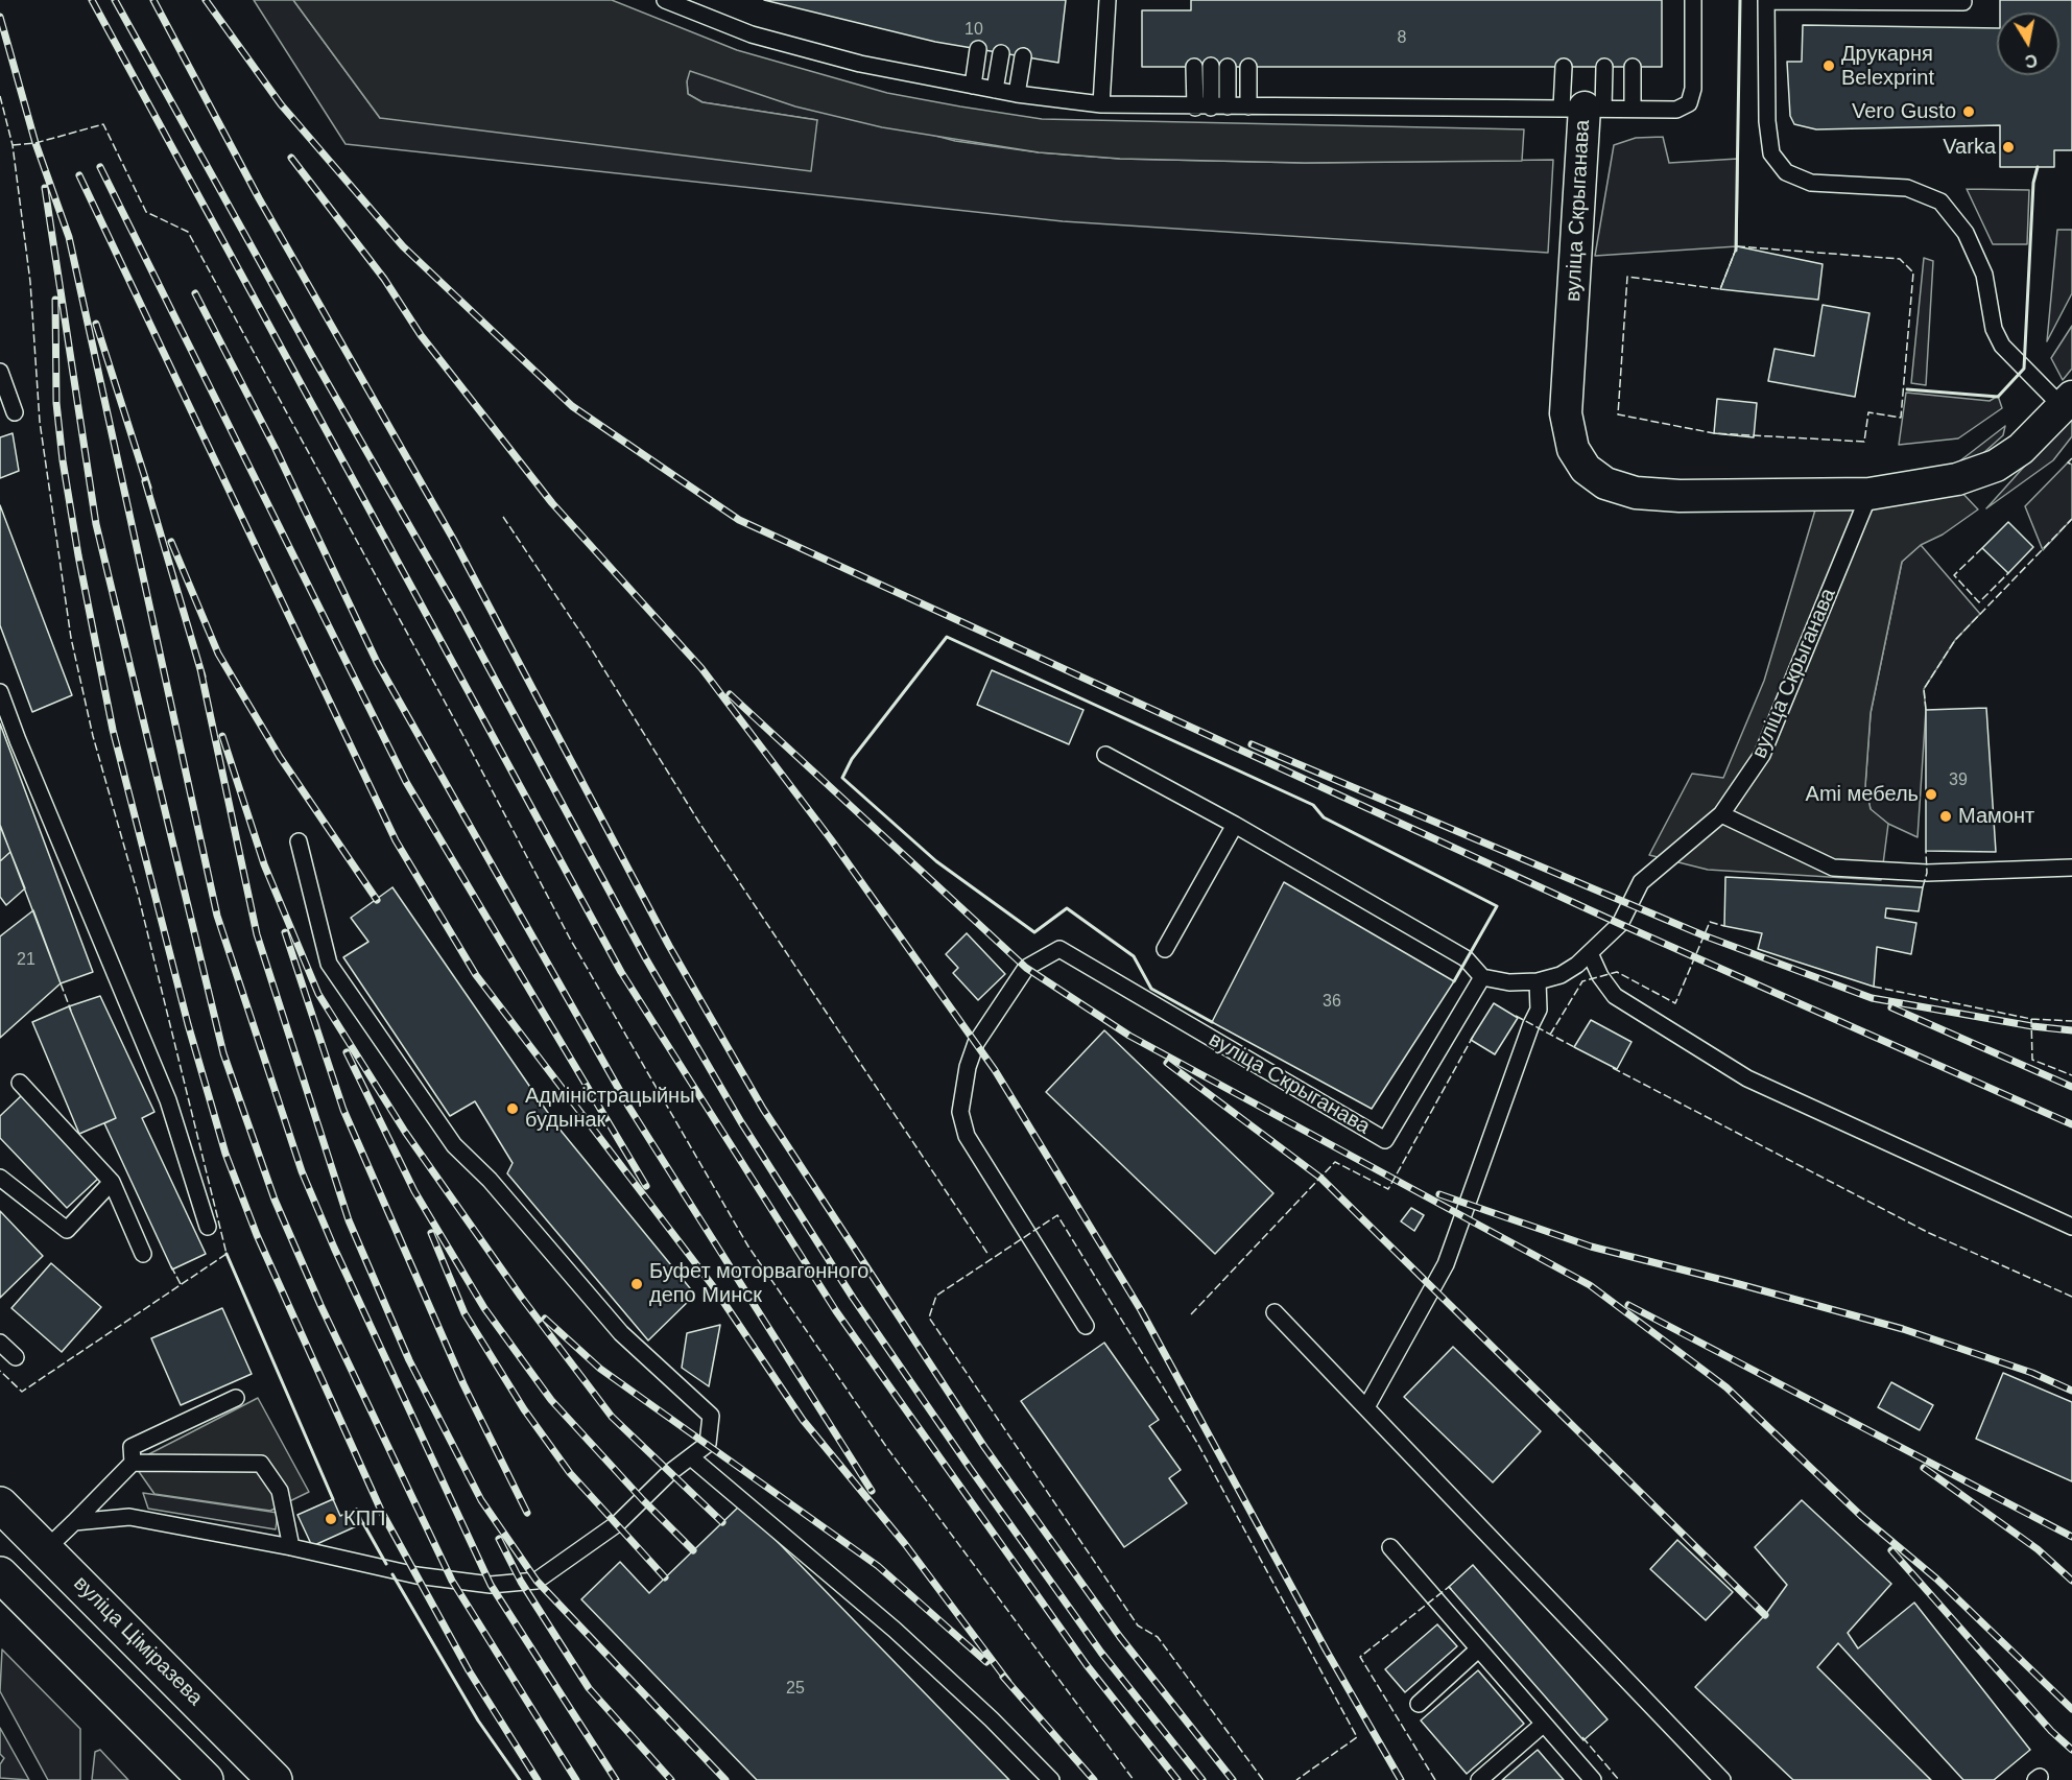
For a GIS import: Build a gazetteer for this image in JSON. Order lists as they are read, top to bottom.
{
  "streets": {
    "main road": ["вуліца Ціміразева"],
    "street": ["вуліца Скрыганава"]
  },
  "places": [
    "Друкарня Belexprint",
    "Vero Gusto",
    "Varka",
    "Ami мебель",
    "Мамонт",
    "Адміністрацыйны будынак",
    "Буфет моторвагонного депо Минск",
    "КПП"
  ],
  "house_numbers": [
    "10",
    "8",
    "39",
    "21",
    "36",
    "25"
  ],
  "north": "bottom"
}
